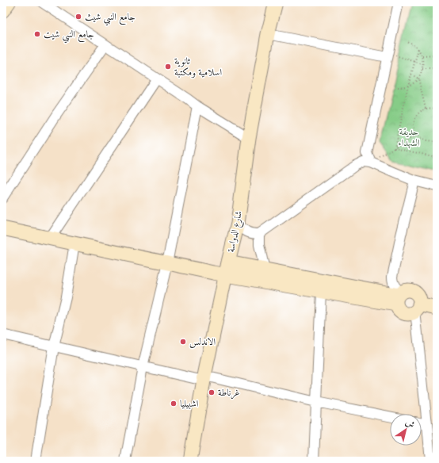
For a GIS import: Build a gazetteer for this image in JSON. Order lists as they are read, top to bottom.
{
  "streets": {
    "street": ["شارع الدواسة"]
  },
  "parks": ["حديقة الشهداء"],
  "places": [
    "جامع النبي شيث",
    "جامع النبي شيت",
    "ثانوية اسلامية ومكتبة",
    "الاندلس",
    "غرناطة",
    "اشبيليا"
  ],
  "north": "top right"
}
